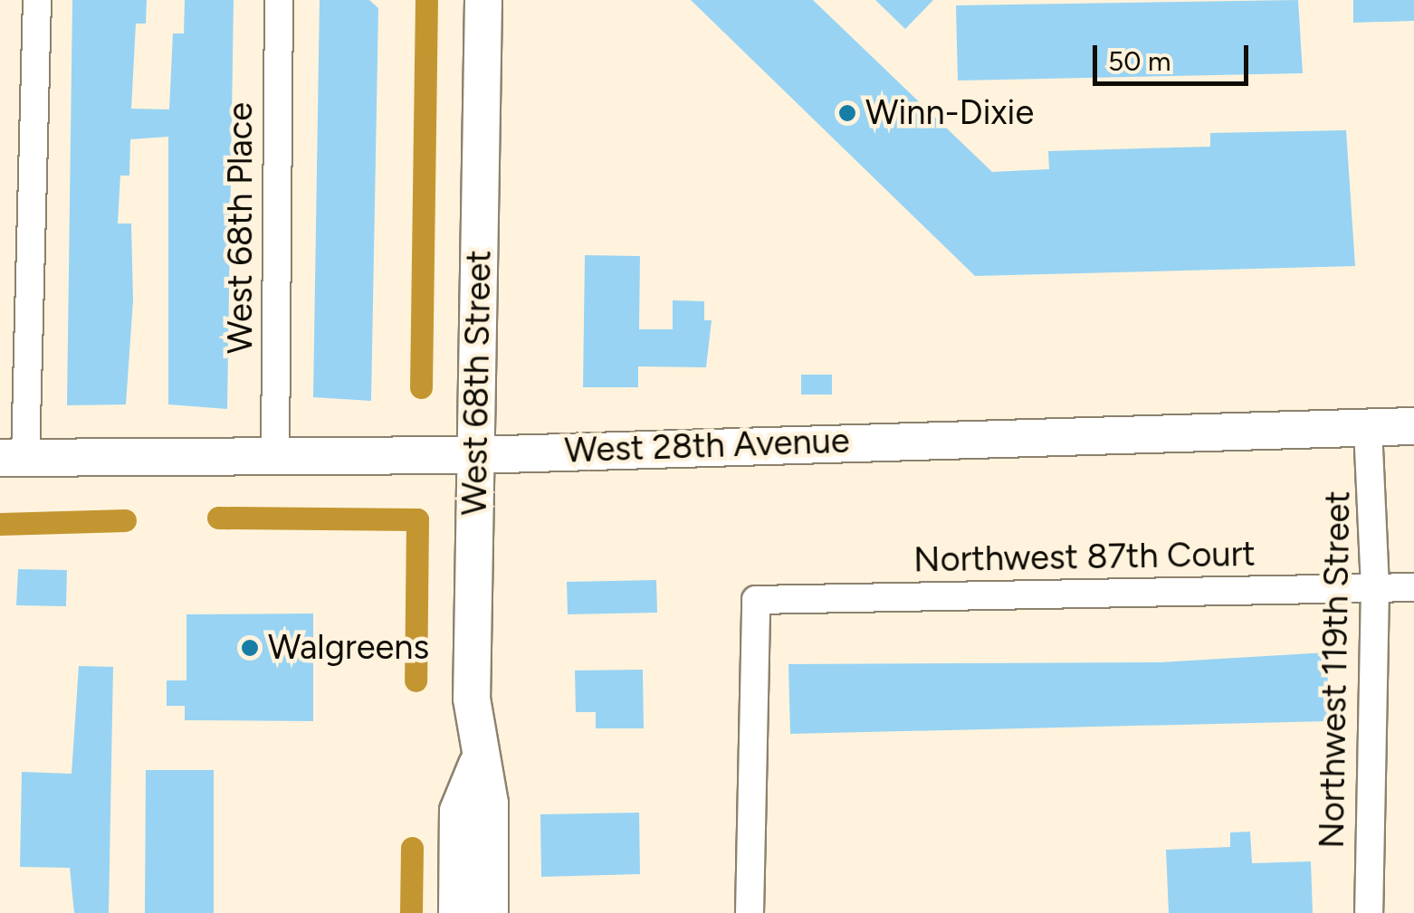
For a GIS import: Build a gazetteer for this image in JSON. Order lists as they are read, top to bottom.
{
  "streets": {
    "main road": ["West 68th Street", "West 28th Avenue"],
    "street": ["West 68th Place", "Northwest 87th Court", "Northwest 119th Street"]
  },
  "crossings": [
    ["West 68th Place", "West 28th Avenue"],
    ["West 68th Street", "West 28th Avenue"],
    ["West 28th Avenue", "Northwest 119th Street"],
    ["Northwest 87th Court", "Northwest 119th Street"]
  ],
  "places": ["Winn-Dixie", "Walgreens"],
  "scale_bar": "50 m"
}
